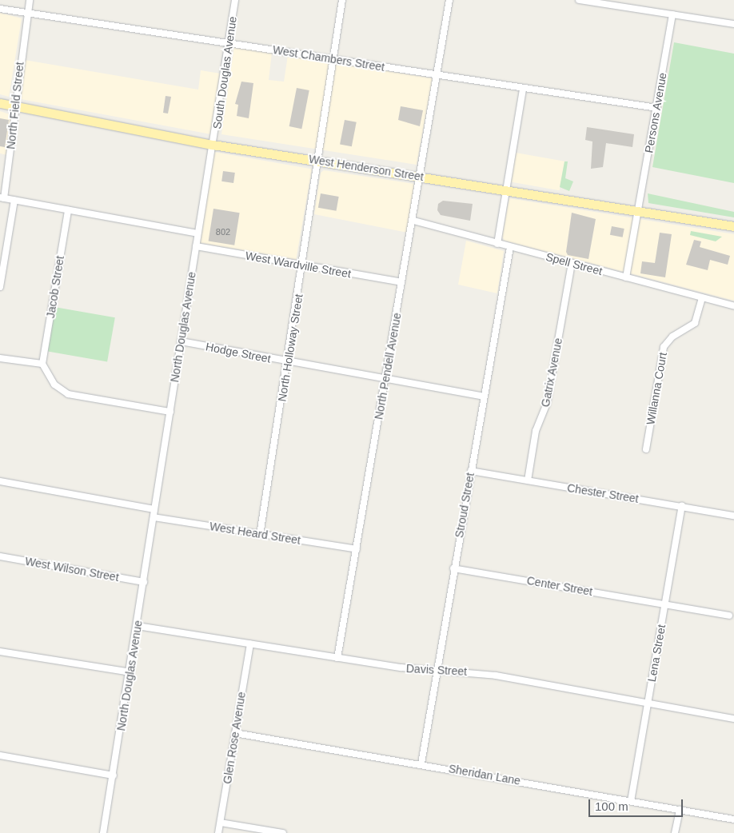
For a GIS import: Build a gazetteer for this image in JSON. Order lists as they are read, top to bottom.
{
  "streets": {
    "main road": ["West Henderson Street"],
    "street": [
      "West Chambers Street",
      "South Douglas Avenue",
      "North Field Street",
      "Persons Avenue",
      "Spell Street",
      "West Wardville Street",
      "Jacob Street",
      "North Douglas Avenue",
      "North Holloway Street",
      "Hodge Street",
      "North Pendell Avenue",
      "Gatrix Avenue",
      "Willanna Court",
      "Chester Street",
      "Stroud Street",
      "West Heard Street",
      "West Wilson Street",
      "Center Street",
      "Lena Street",
      "Davis Street",
      "Glen Rose Avenue",
      "Sheridan Lane"
    ]
  },
  "crossings": [
    ["West Chambers Street", "South Douglas Avenue"],
    ["West Chambers Street", "North Field Street"],
    ["West Chambers Street", "Persons Avenue"],
    ["West Chambers Street", "North Holloway Street"],
    ["West Chambers Street", "North Pendell Avenue"],
    ["South Douglas Avenue", "West Henderson Street"],
    ["South Douglas Avenue", "North Douglas Avenue"],
    ["North Field Street", "West Henderson Street"],
    ["Persons Avenue", "West Henderson Street"],
    ["Persons Avenue", "Spell Street"],
    ["West Henderson Street", "North Douglas Avenue"],
    ["West Henderson Street", "North Holloway Street"],
    ["West Henderson Street", "North Pendell Avenue"],
    ["Spell Street", "North Pendell Avenue"],
    ["Spell Street", "Gatrix Avenue"],
    ["Spell Street", "Willanna Court"],
    ["Spell Street", "Stroud Street"],
    ["West Wardville Street", "North Douglas Avenue"],
    ["West Wardville Street", "North Holloway Street"],
    ["West Wardville Street", "North Pendell Avenue"],
    ["North Douglas Avenue", "Hodge Street"],
    ["North Douglas Avenue", "West Heard Street"],
    ["North Douglas Avenue", "West Wilson Street"],
    ["North Douglas Avenue", "Davis Street"],
    ["North Holloway Street", "Hodge Street"],
    ["North Holloway Street", "West Heard Street"],
    ["Hodge Street", "North Pendell Avenue"],
    ["Hodge Street", "Stroud Street"],
    ["North Pendell Avenue", "West Heard Street"],
    ["North Pendell Avenue", "Davis Street"],
    ["Gatrix Avenue", "Chester Street"],
    ["Chester Street", "Stroud Street"],
    ["Chester Street", "Lena Street"],
    ["Stroud Street", "Center Street"],
    ["Stroud Street", "Davis Street"],
    ["Stroud Street", "Sheridan Lane"],
    ["Center Street", "Lena Street"],
    ["Lena Street", "Davis Street"],
    ["Lena Street", "Sheridan Lane"],
    ["Davis Street", "Glen Rose Avenue"],
    ["Glen Rose Avenue", "Sheridan Lane"]
  ],
  "house_numbers": ["802"],
  "scale_bar": "100 m"
}
